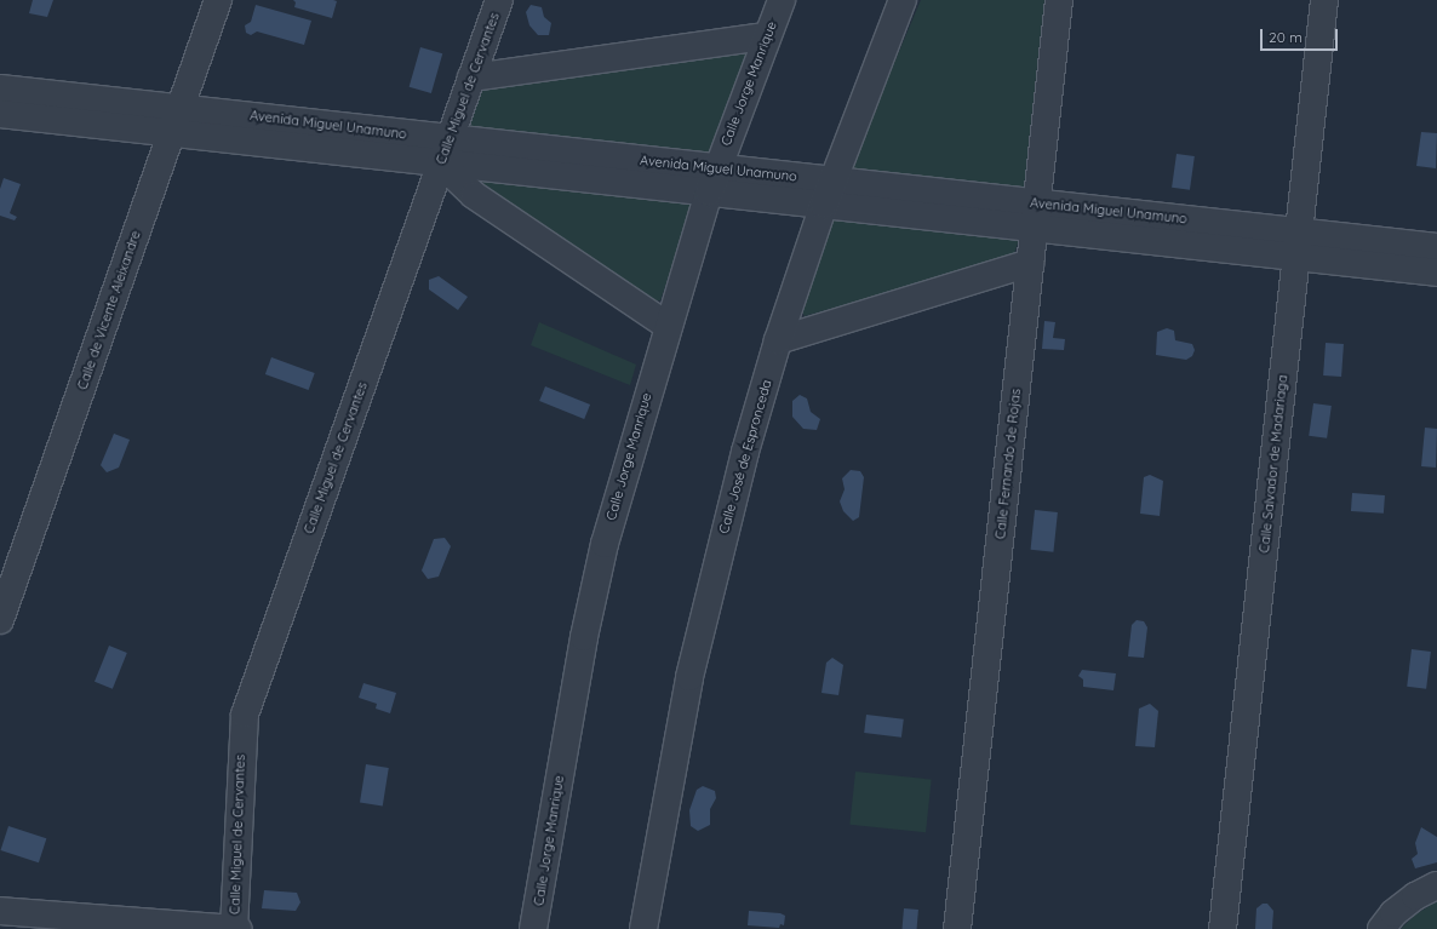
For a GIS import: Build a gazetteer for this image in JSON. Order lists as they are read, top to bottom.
{
  "streets": {
    "street": [
      "Calle Jorge Manrique",
      "Calle Miguel de Cervantes",
      "Avenida Miguel Unamuno",
      "Calle de Vicente Aleixandre",
      "Calle José de Espronceda",
      "Calle Fernando de Rojas",
      "Calle Salvador de Madariaga"
    ]
  },
  "crossings": [
    ["Calle Jorge Manrique", "Avenida Miguel Unamuno"],
    ["Calle Miguel de Cervantes", "Avenida Miguel Unamuno"],
    ["Avenida Miguel Unamuno", "Calle de Vicente Aleixandre"],
    ["Avenida Miguel Unamuno", "Calle José de Espronceda"],
    ["Avenida Miguel Unamuno", "Calle Fernando de Rojas"],
    ["Avenida Miguel Unamuno", "Calle Salvador de Madariaga"]
  ],
  "scale_bar": "20 m"
}
